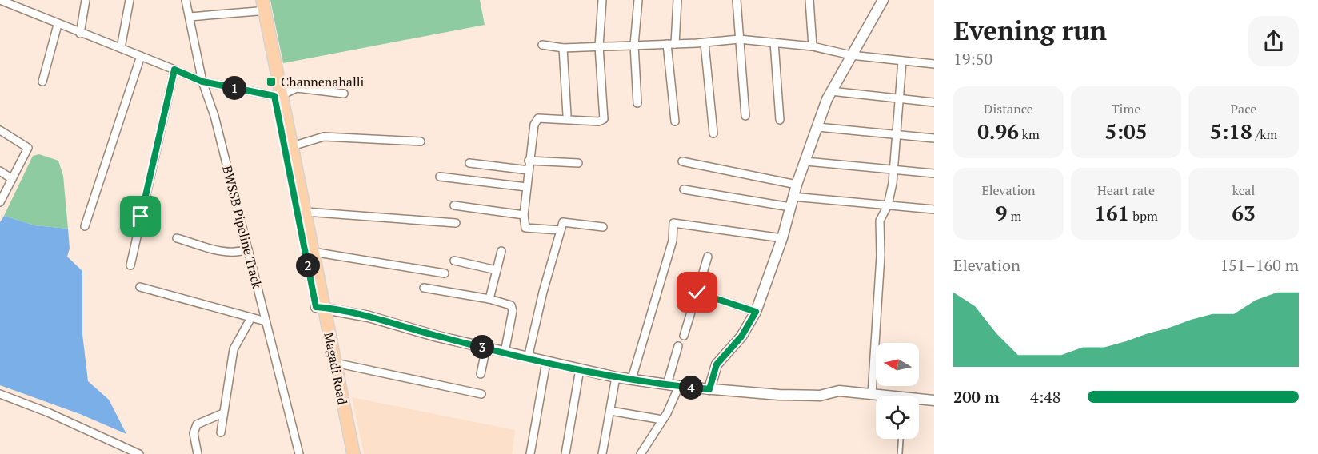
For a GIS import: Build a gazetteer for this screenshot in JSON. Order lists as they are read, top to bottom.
{
  "streets": {
    "main road": ["Magadi Road"],
    "street": ["BWSSB Pipeline Track"]
  },
  "places": {
    "transit": ["Channenahalli"]
  },
  "north": "left",
  "page": {
    "heading": ["Evening run", "19:50"],
    "pins": [
      "1",
      "2",
      "3",
      "4"
    ],
    "stats": [
      ["Distance", "0.96 km"],
      ["Time", "5:05"],
      ["Pace", "5:18 /km"],
      ["Elevation", "9 m"],
      ["Heart rate", "161 bpm"],
      ["kcal", "63"]
    ],
    "chart": ["Elevation", "151–160 m"],
    "list": [
      {
        "name": "200 m",
        "note": "4:48"
      }
    ]
  }
}
